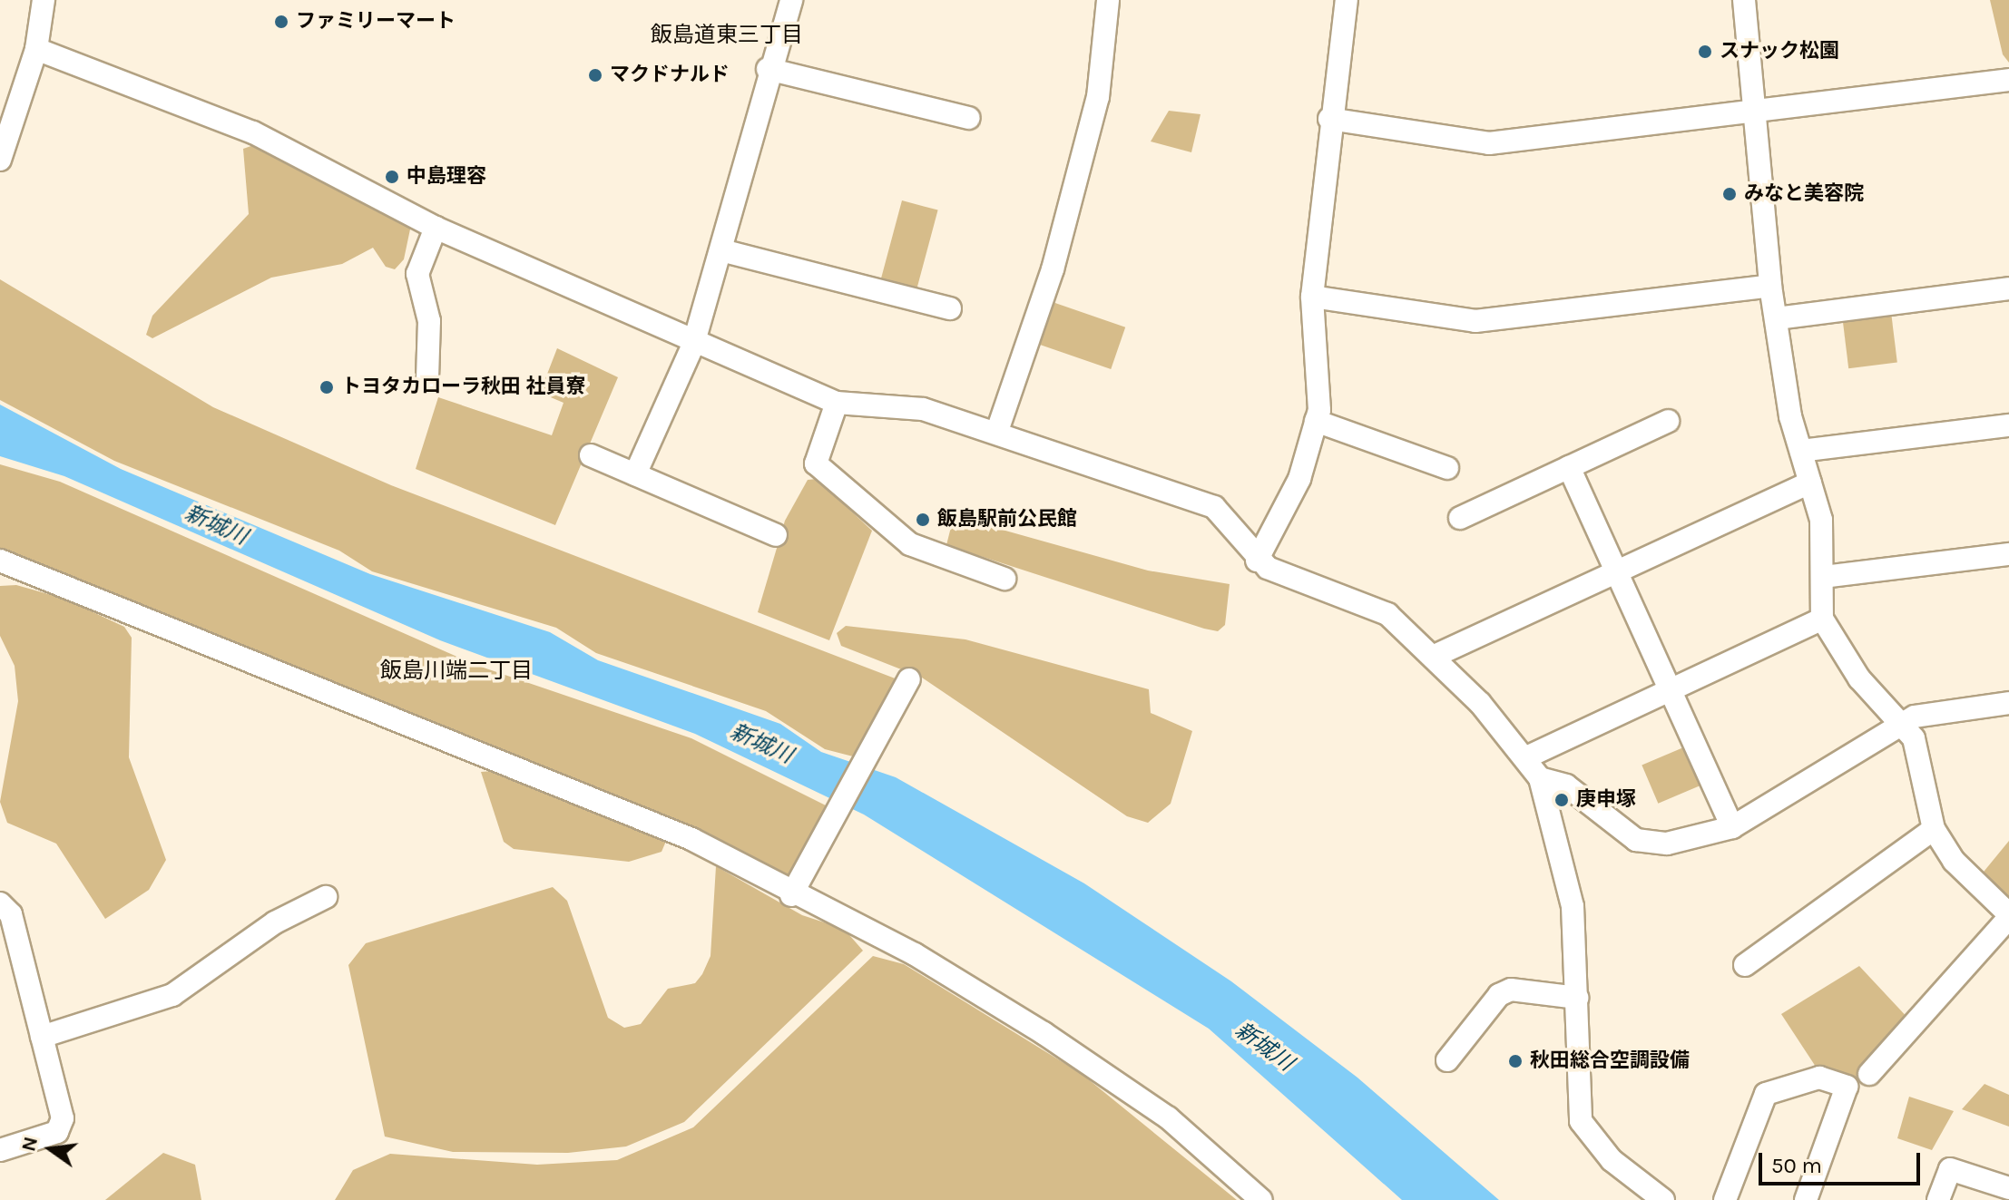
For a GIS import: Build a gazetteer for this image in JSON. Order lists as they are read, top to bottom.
{
  "districts": ["飯島道東三丁目", "飯島川端二丁目"],
  "water": ["新城川"],
  "places": [
    "ファミリーマート",
    "スナック松園",
    "マクドナルド",
    "中島理容",
    "みなと美容院",
    "トヨタカローラ秋田 社員寮",
    "飯島駅前公民館",
    "庚申塚",
    "秋田総合空調設備"
  ],
  "scale_bar": "50 m",
  "north": "left"
}
